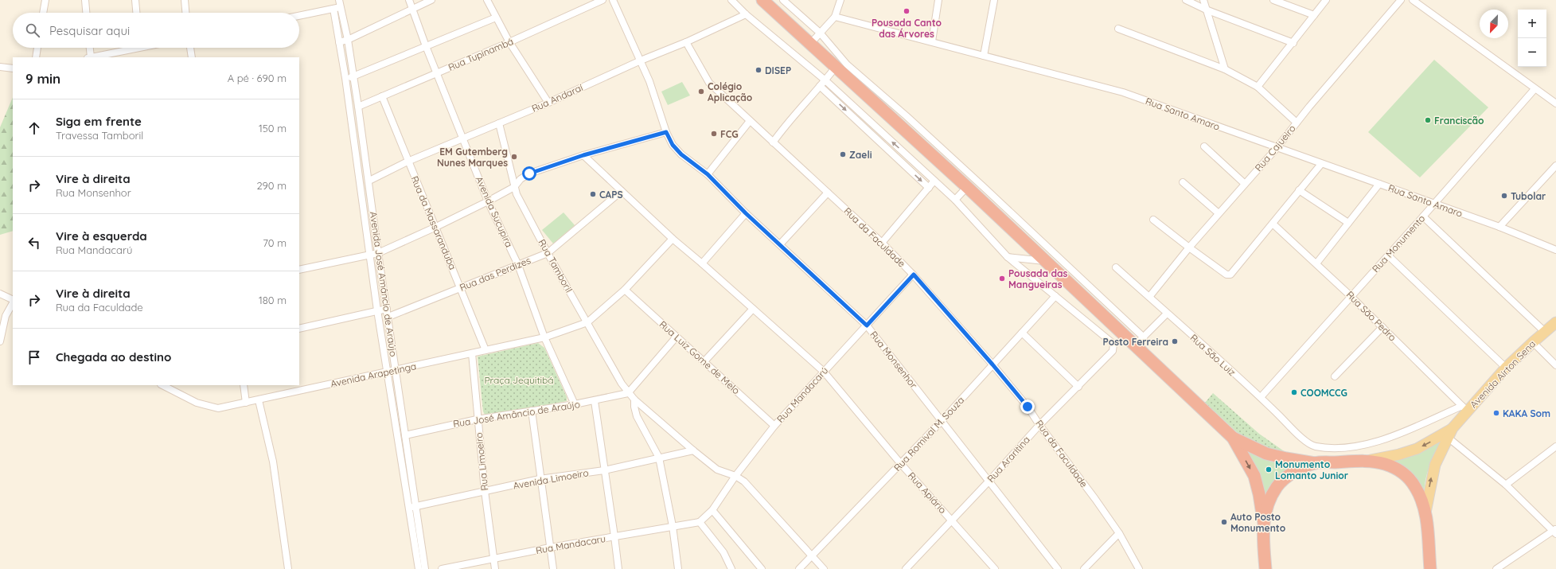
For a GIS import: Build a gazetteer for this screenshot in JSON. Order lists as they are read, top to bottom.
{
  "streets": {
    "main road": ["Avenida Airton Sena"],
    "street": [
      "Rua Tupinambá",
      "Rua Andaraí",
      "Rua Santo Amaro",
      "Rua Cajueiro",
      "Avenida Sucupira",
      "Rua da Massaranduba",
      "Rua da Faculdade",
      "Rua Monumento",
      "Rua Tamboril",
      "Rua das Perdizes",
      "Avenida José Amâncio de Araújo",
      "Rua São Pedro",
      "Rua São Luiz",
      "Rua Luiz Gome de Melo",
      "Rua Monsenhor",
      "Avenida Arapetinga",
      "Rua Mandacarú",
      "Rua José Amâncio de Araújo",
      "Rua Romival M. Souza",
      "Rua Araritina",
      "Rua Limoeiro",
      "Avenida Limoeiro",
      "Rua Apiário",
      "Rua Mandacaru"
    ]
  },
  "crossings": [
    ["Rua Tupinambá", "Avenida Sucupira"],
    ["Rua Tupinambá", "Rua da Massaranduba"],
    ["Rua Tupinambá", "Avenida José Amâncio de Araújo"],
    ["Rua Andaraí", "Avenida Sucupira"],
    ["Rua Andaraí", "Rua da Massaranduba"],
    ["Rua Andaraí", "Rua da Faculdade"],
    ["Rua Andaraí", "Rua Tamboril"],
    ["Rua Andaraí", "Avenida José Amâncio de Araújo"],
    ["Rua Andaraí", "Rua Monsenhor"],
    ["Rua Santo Amaro", "Rua Cajueiro"],
    ["Rua Santo Amaro", "Rua Monumento"],
    ["Rua Cajueiro", "Rua São Luiz"],
    ["Avenida Sucupira", "Rua das Perdizes"],
    ["Avenida Sucupira", "Avenida Arapetinga"],
    ["Avenida Sucupira", "Rua José Amâncio de Araújo"],
    ["Rua da Massaranduba", "Rua das Perdizes"],
    ["Rua da Massaranduba", "Avenida Arapetinga"],
    ["Rua da Faculdade", "Rua Mandacarú"],
    ["Rua da Faculdade", "Rua Romival M. Souza"],
    ["Rua da Faculdade", "Rua Araritina"],
    ["Rua Monumento", "Rua São Pedro"],
    ["Rua Monumento", "Rua São Luiz"],
    ["Rua Tamboril", "Rua das Perdizes"],
    ["Rua Tamboril", "Avenida Arapetinga"],
    ["Rua Tamboril", "Rua Mandacarú"],
    ["Rua Tamboril", "Rua José Amâncio de Araújo"],
    ["Rua Tamboril", "Rua Romival M. Souza"],
    ["Rua Tamboril", "Avenida Limoeiro"],
    ["Rua das Perdizes", "Avenida José Amâncio de Araújo"],
    ["Rua das Perdizes", "Rua Apiário"],
    ["Avenida José Amâncio de Araújo", "Avenida Arapetinga"],
    ["Avenida José Amâncio de Araújo", "Rua José Amâncio de Araújo"],
    ["Avenida José Amâncio de Araújo", "Avenida Limoeiro"],
    ["Rua São Pedro", "Avenida Airton Sena"],
    ["Rua São Luiz", "Avenida Airton Sena"],
    ["Rua Luiz Gome de Melo", "Rua Mandacarú"],
    ["Rua Monsenhor", "Rua Mandacarú"],
    ["Rua Monsenhor", "Rua Romival M. Souza"],
    ["Rua Monsenhor", "Rua Araritina"],
    ["Avenida Arapetinga", "Rua Limoeiro"],
    ["Rua Mandacarú", "Rua Apiário"],
    ["Rua Mandacarú", "Rua Mandacaru"],
    ["Rua José Amâncio de Araújo", "Rua Limoeiro"],
    ["Rua Romival M. Souza", "Rua Araritina"],
    ["Rua Romival M. Souza", "Rua Apiário"],
    ["Rua Araritina", "Rua Apiário"],
    ["Rua Limoeiro", "Avenida Limoeiro"],
    ["Rua Limoeiro", "Rua Mandacaru"]
  ],
  "parks": ["Praça Jequitibá"],
  "places": [
    "Pousada Canto das Árvores",
    "DISEP",
    "Colégio Aplicação",
    "Franciscão",
    "FCG",
    "Zaeli",
    "EM Gutemberg Nunes Marques",
    "CAPS",
    "Tubolar",
    "Pousada das Mangueiras",
    "Posto Ferreira",
    "COOMCCG",
    "KAKA Som",
    "Monumento Lomanto Junior",
    "Auto Posto Monumento"
  ],
  "north": "bottom left",
  "page": {
    "map_buttons": ["+", "−"],
    "search": "Pesquisar aqui",
    "heading": ["9 min", "A pé · 690 m"],
    "list": [
      ["Siga em frente", "Travessa Tamboril", "150 m"],
      ["Vire à direita", "Rua Monsenhor", "290 m"],
      ["Vire à esquerda", "Rua Mandacarú", "70 m"],
      ["Vire à direita", "Rua da Faculdade", "180 m"],
      "Chegada ao destino"
    ]
  }
}
